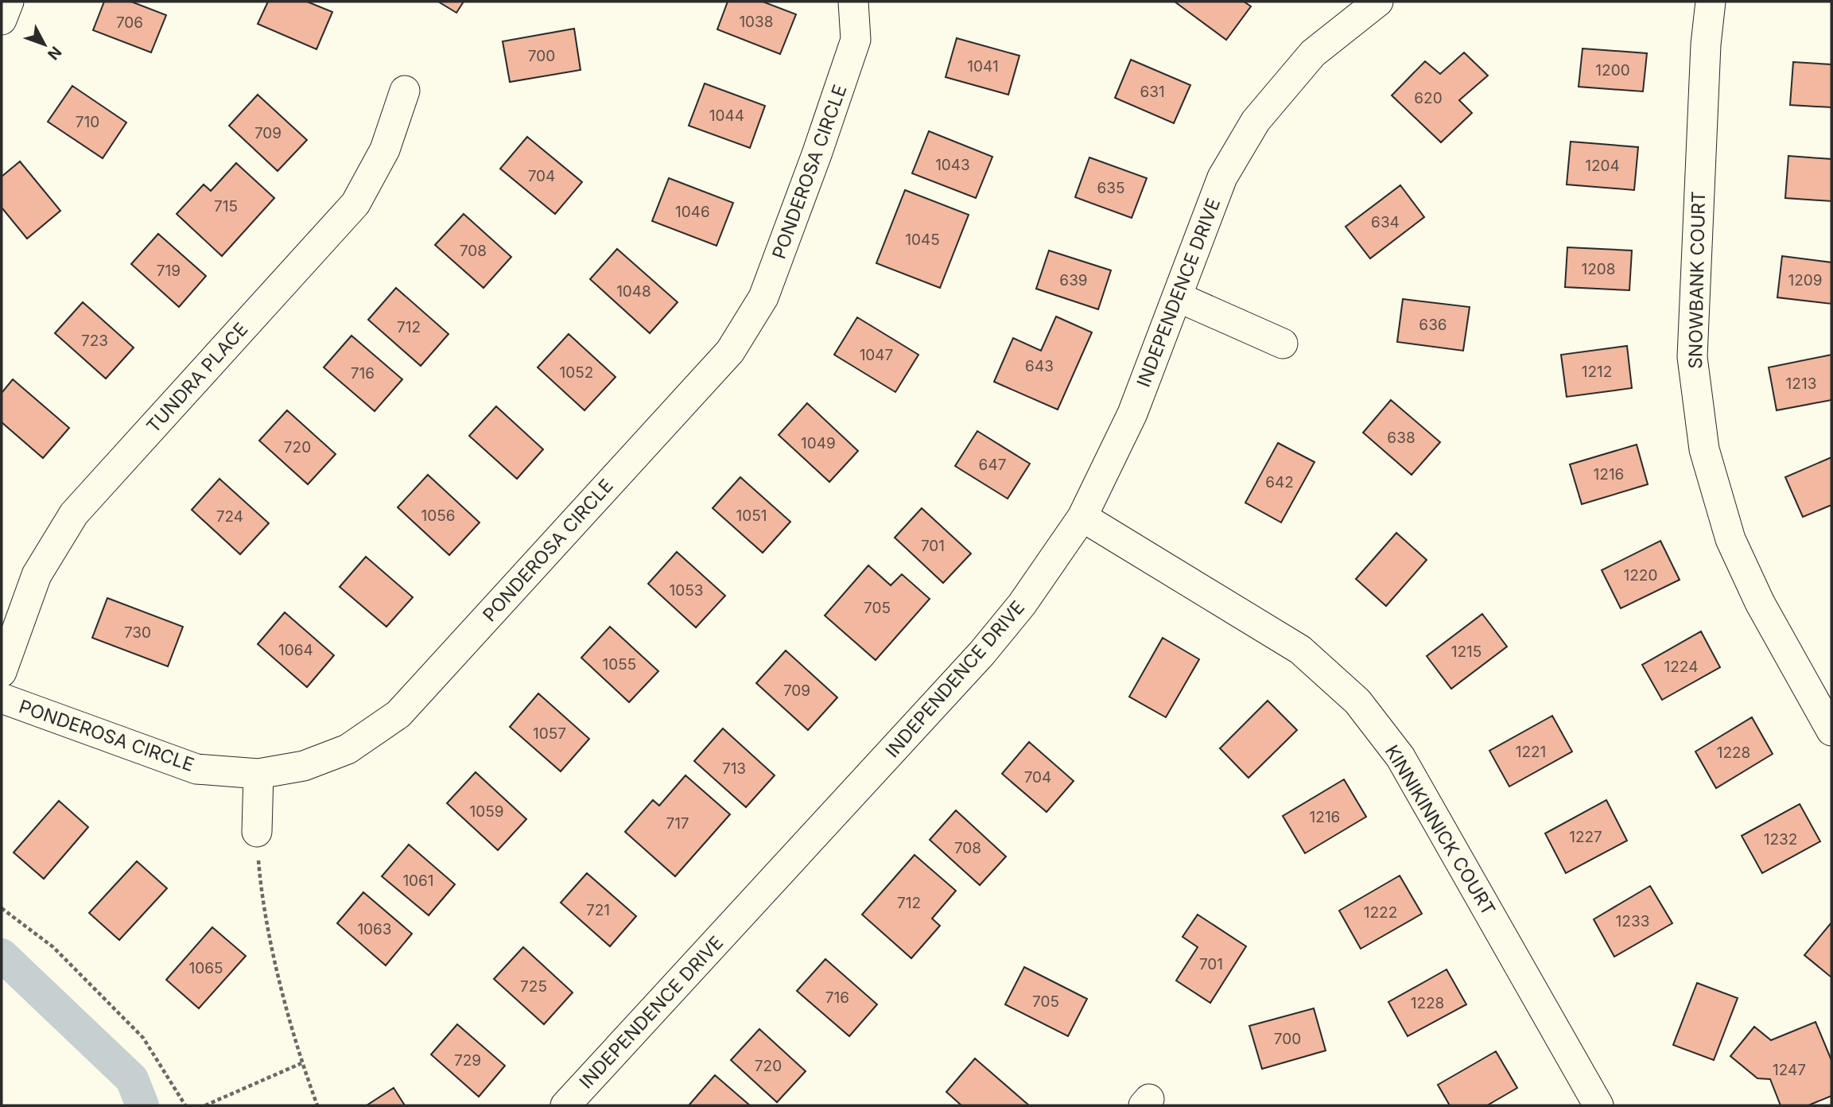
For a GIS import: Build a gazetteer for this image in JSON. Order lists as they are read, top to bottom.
{
  "streets": {
    "street": [
      "PONDEROSA CIRCLE",
      "SNOWBANK COURT",
      "INDEPENDENCE DRIVE",
      "TUNDRA PLACE",
      "KINNIKINNICK COURT"
    ]
  },
  "crossings": [
    ["INDEPENDENCE DRIVE", "KINNIKINNICK COURT"]
  ],
  "house_numbers": [
    "1038",
    "706",
    "700",
    "1041",
    "1200",
    "631",
    "620",
    "1044",
    "710",
    "709",
    "1043",
    "1204",
    "704",
    "635",
    "715",
    "1046",
    "634",
    "1045",
    "708",
    "1208",
    "719",
    "639",
    "1209",
    "1048",
    "636",
    "712",
    "723",
    "1047",
    "643",
    "1212",
    "1052",
    "716",
    "1213",
    "638",
    "1049",
    "720",
    "647",
    "1216",
    "642",
    "1056",
    "1051",
    "724",
    "701",
    "1220",
    "1053",
    "705",
    "730",
    "1064",
    "1215",
    "1055",
    "1224",
    "709",
    "1057",
    "1221",
    "1228",
    "713",
    "704",
    "1059",
    "1216",
    "717",
    "1227",
    "1232",
    "708",
    "1061",
    "712",
    "721",
    "1222",
    "1233",
    "1063",
    "701",
    "1065",
    "725",
    "716",
    "705",
    "1228",
    "700",
    "729",
    "720",
    "1247"
  ],
  "north": "bottom right"
}
